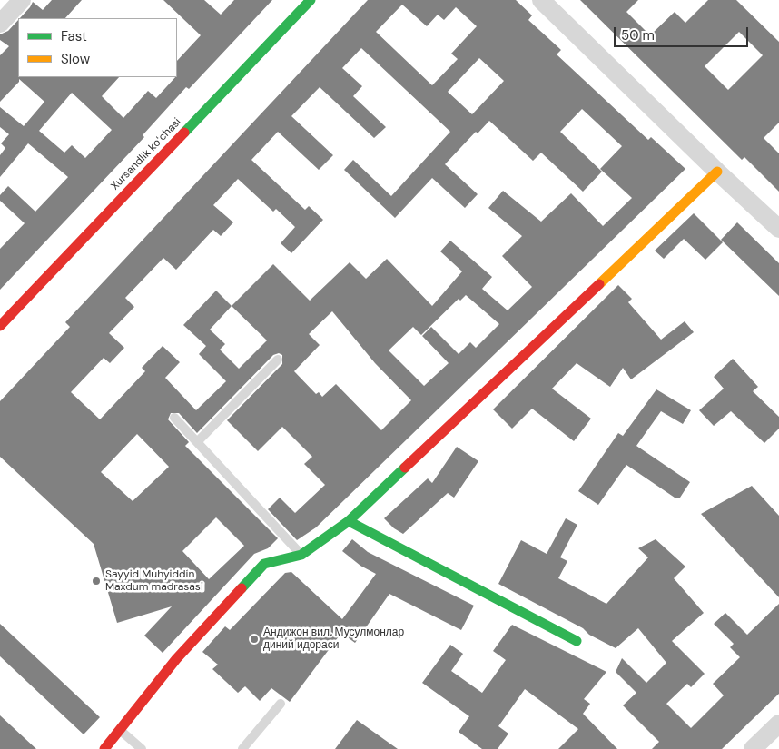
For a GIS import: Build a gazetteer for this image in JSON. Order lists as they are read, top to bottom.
{
  "streets": {
    "street": ["Xursandlik koʻchasi"]
  },
  "places": ["Sayyid Muhyiddin Maxdum madrasasi", "Андижон вил. Мусулмонлар диний идораси"],
  "legend": ["Fast", "Slow"],
  "scale_bar": "50 m"
}
